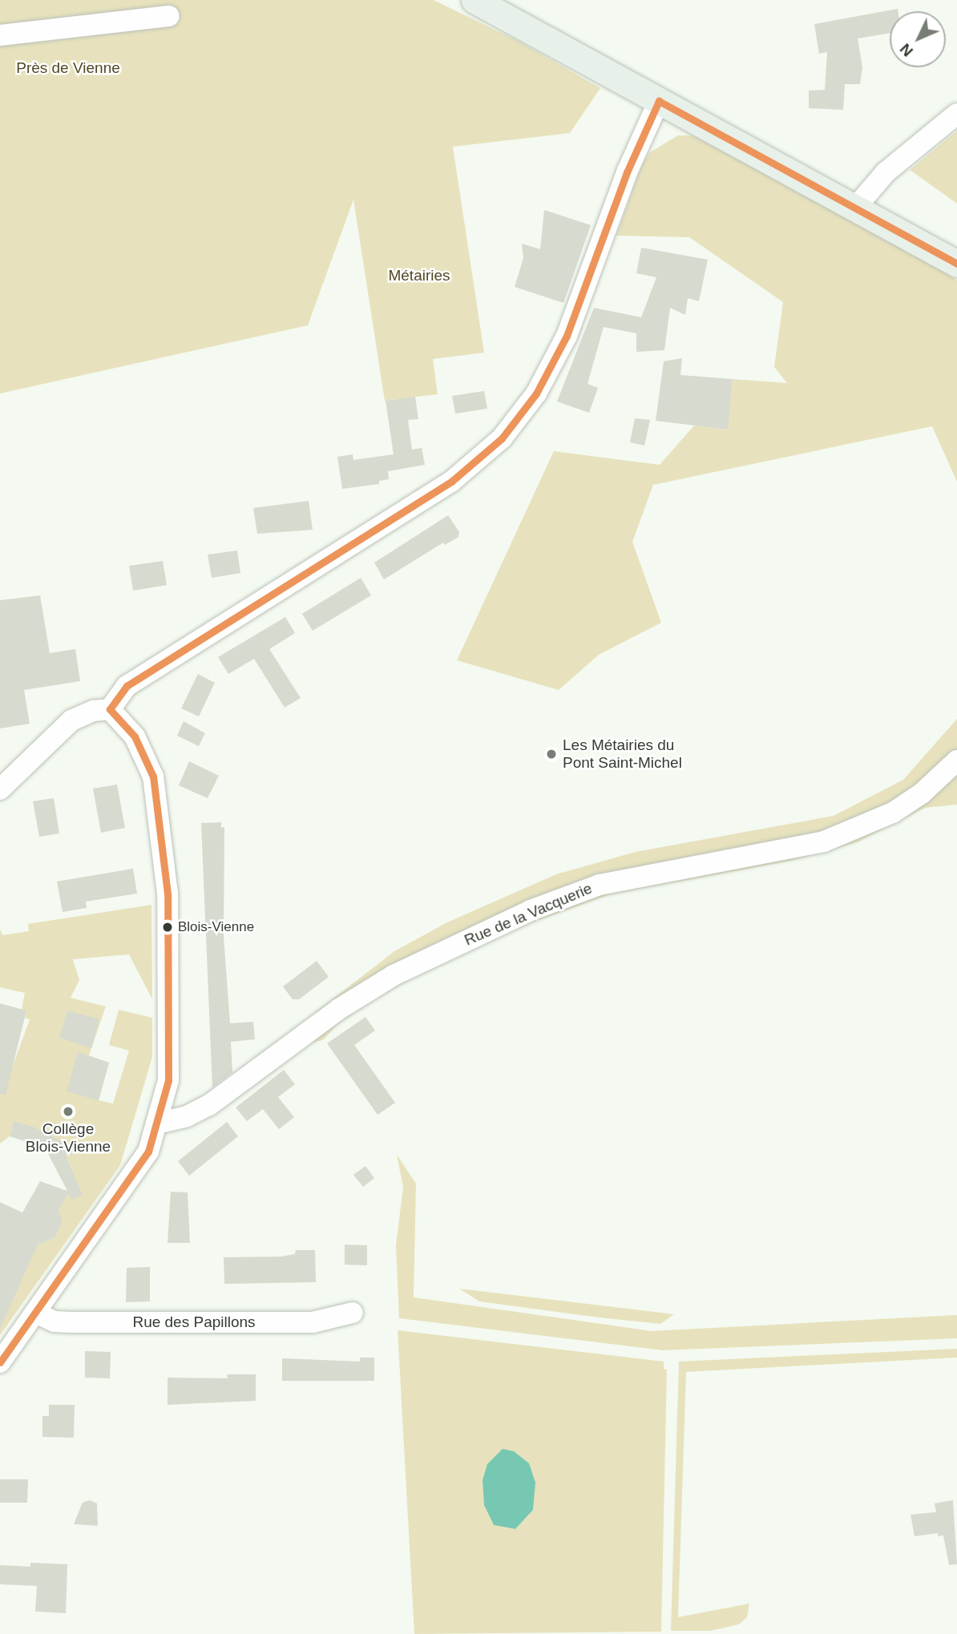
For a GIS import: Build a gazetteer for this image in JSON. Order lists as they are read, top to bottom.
{
  "streets": {
    "street": ["Rue de la Vacquerie", "Rue des Papillons"]
  },
  "parks": ["Près de Vienne", "Métairies"],
  "places": ["Les Métairies du Pont Saint-Michel", "Blois-Vienne", "Collège Blois-Vienne"],
  "north": "bottom left"
}
